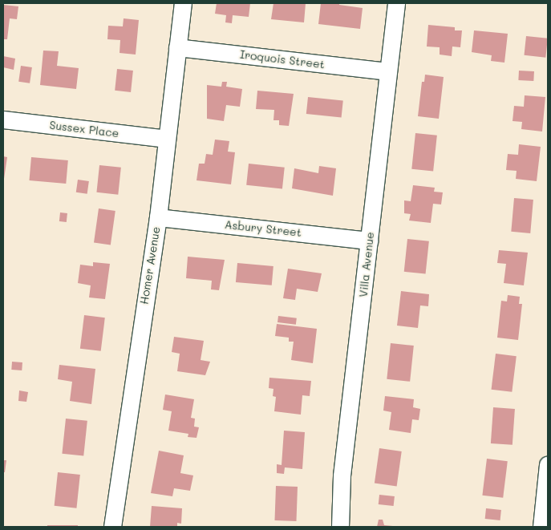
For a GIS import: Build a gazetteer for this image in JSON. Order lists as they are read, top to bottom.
{
  "streets": {
    "street": [
      "Iroquois Street",
      "Sussex Place",
      "Asbury Street",
      "Villa Avenue",
      "Homer Avenue"
    ]
  },
  "crossings": [
    ["Iroquois Street", "Villa Avenue"],
    ["Iroquois Street", "Homer Avenue"],
    ["Sussex Place", "Homer Avenue"],
    ["Asbury Street", "Villa Avenue"],
    ["Asbury Street", "Homer Avenue"]
  ]
}
